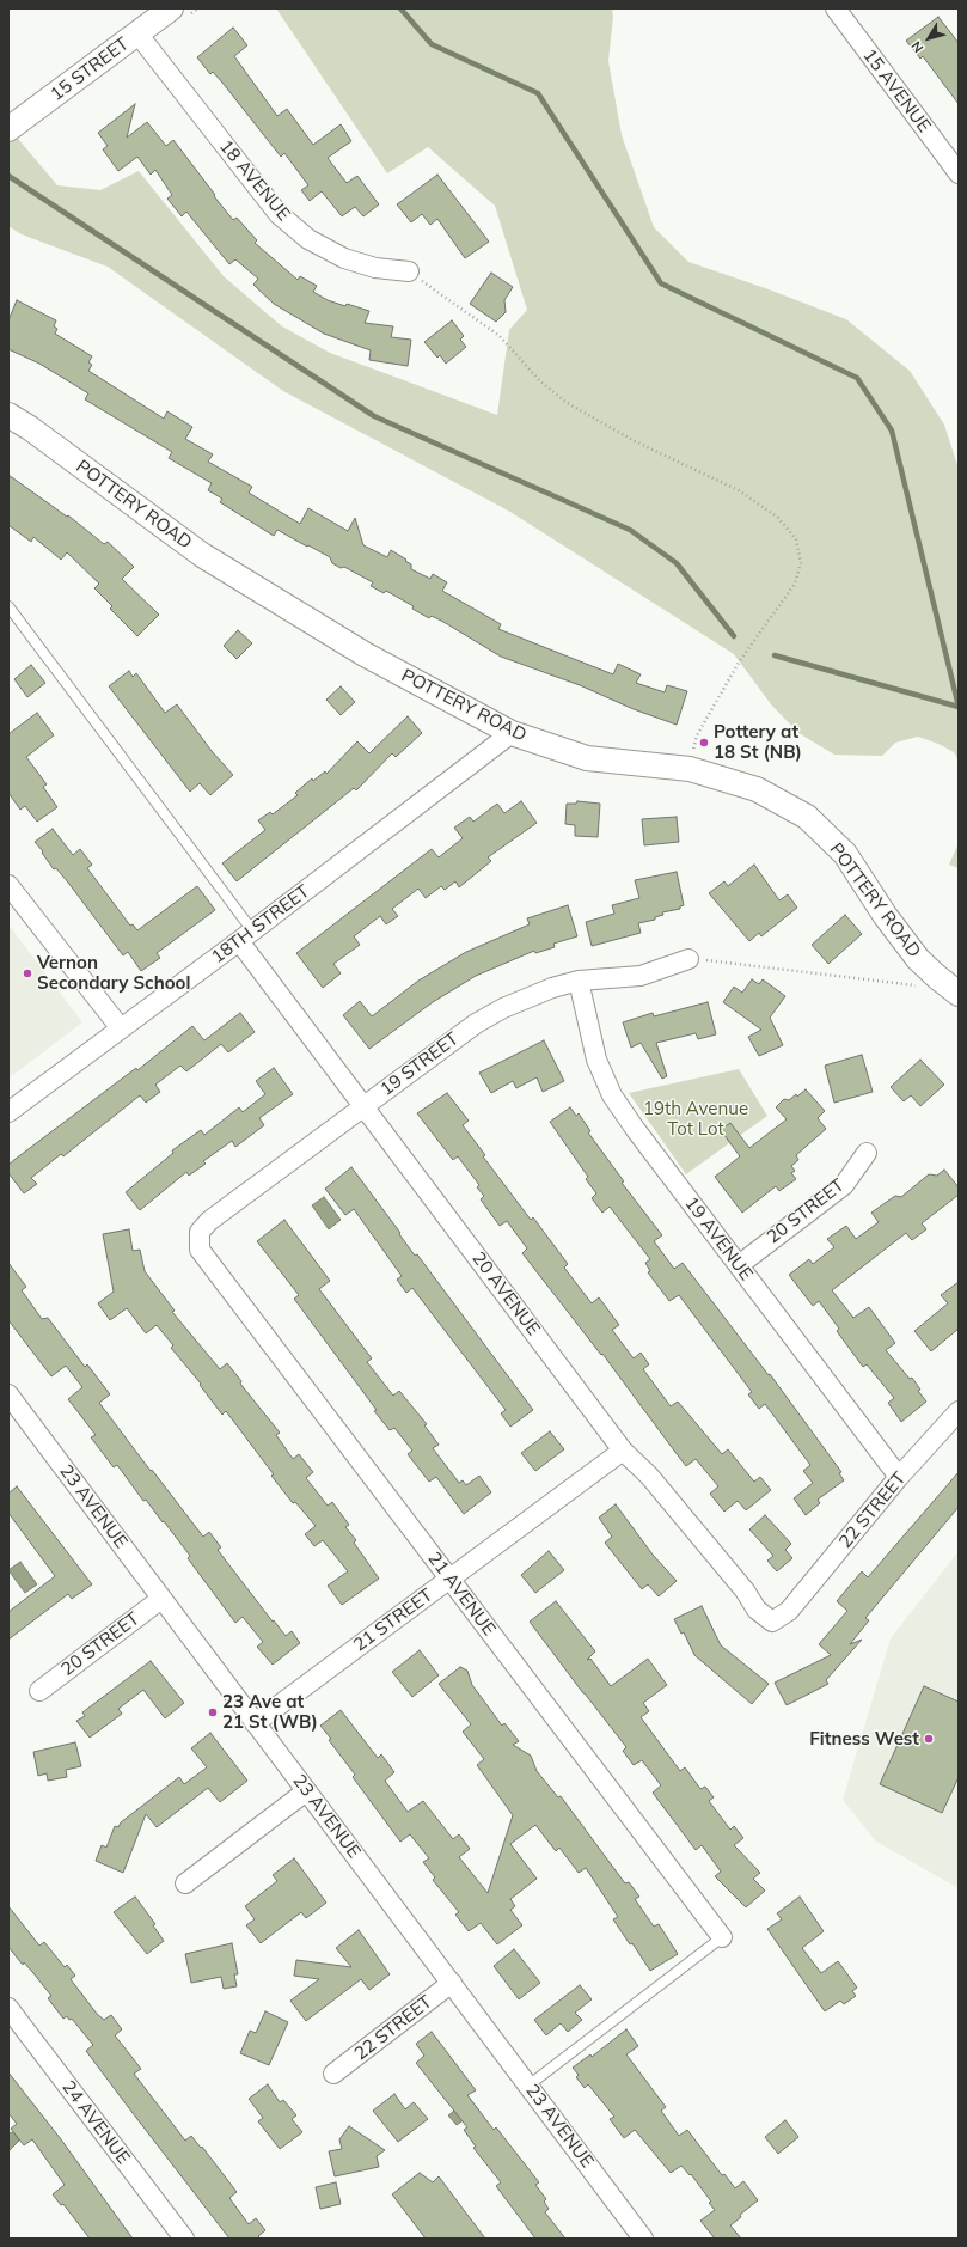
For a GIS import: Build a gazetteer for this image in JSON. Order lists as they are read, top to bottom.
{
  "streets": {
    "street": [
      "15 STREET",
      "15 AVENUE",
      "18 AVENUE",
      "POTTERY ROAD",
      "18TH STREET",
      "19 STREET",
      "20 STREET",
      "19 AVENUE",
      "20 AVENUE",
      "23 AVENUE",
      "22 STREET",
      "21 AVENUE",
      "21 STREET",
      "24 AVENUE"
    ]
  },
  "crossings": [
    ["15 STREET", "18 AVENUE"],
    ["POTTERY ROAD", "18TH STREET"],
    ["18TH STREET", "20 AVENUE"],
    ["19 STREET", "19 AVENUE"],
    ["19 STREET", "20 AVENUE"],
    ["19 STREET", "21 AVENUE"],
    ["20 STREET", "19 AVENUE"],
    ["20 STREET", "23 AVENUE"],
    ["19 AVENUE", "22 STREET"],
    ["20 AVENUE", "22 STREET"],
    ["20 AVENUE", "21 STREET"],
    ["23 AVENUE", "22 STREET"],
    ["23 AVENUE", "21 STREET"],
    ["21 AVENUE", "21 STREET"]
  ],
  "parks": ["19th Avenue Tot Lot"],
  "places": [
    "Pottery at 18 St (NB)",
    "Vernon Secondary School",
    "23 Ave at 21 St (WB)",
    "Fitness West"
  ],
  "north": "bottom left"
}
